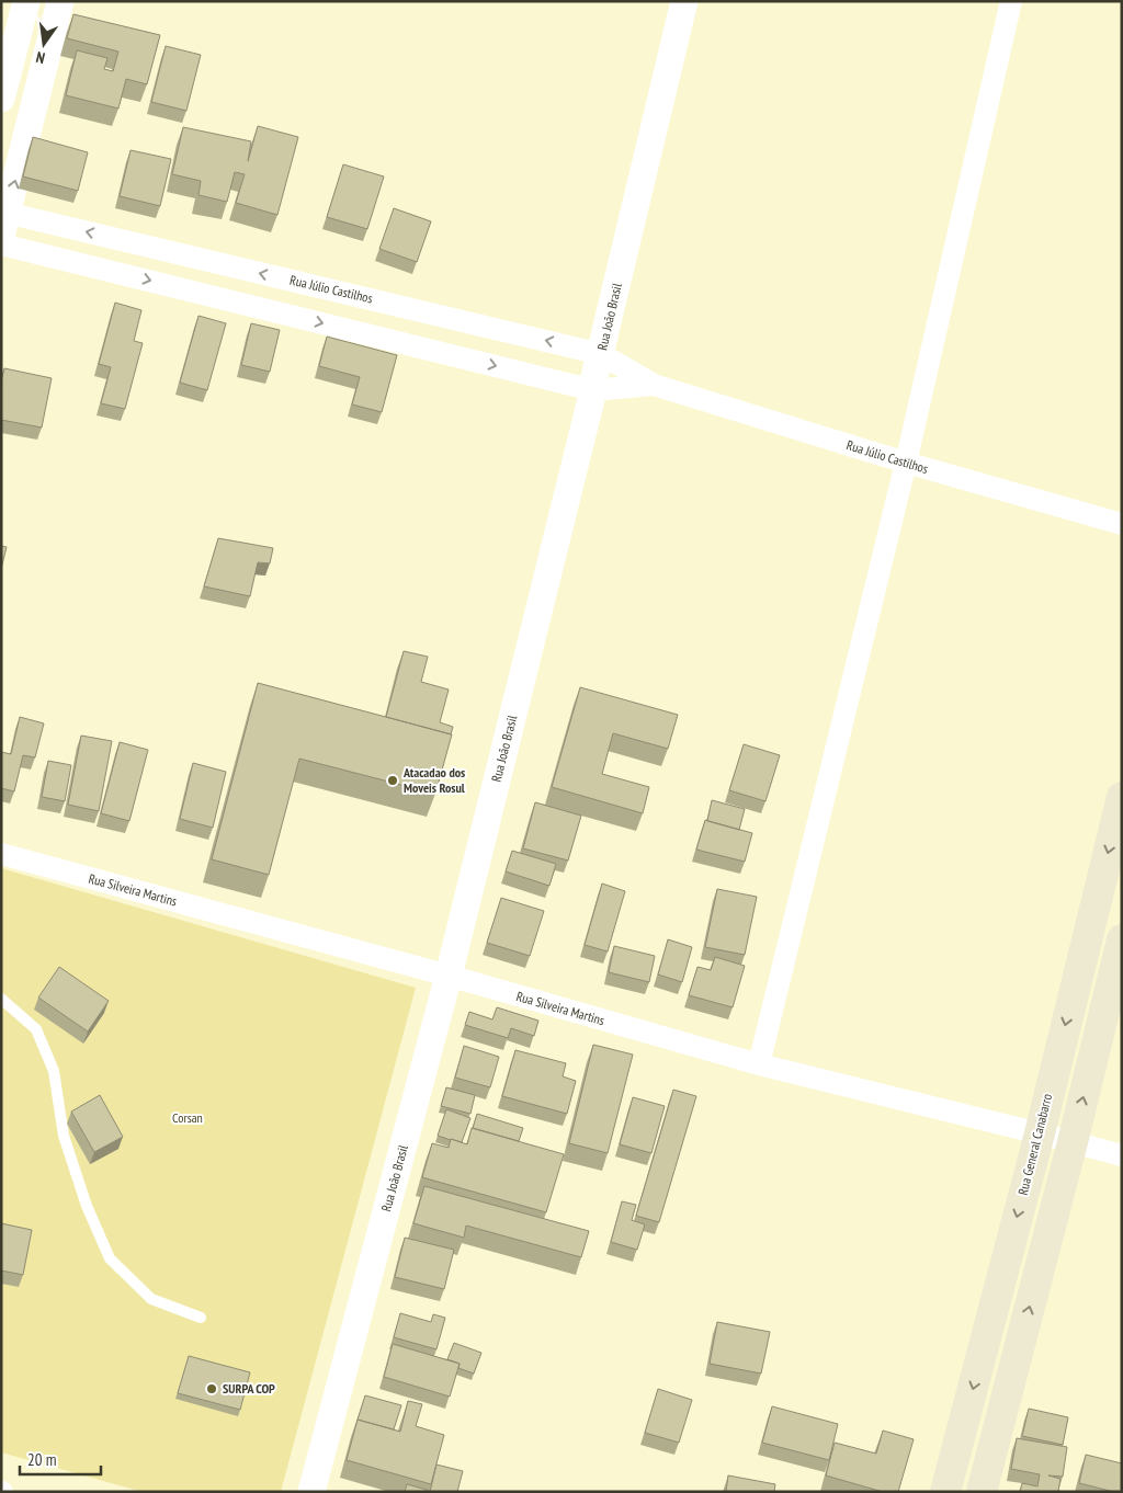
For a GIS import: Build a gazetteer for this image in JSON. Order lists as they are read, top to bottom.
{
  "streets": {
    "main road": ["Rua General Canabarro"],
    "street": ["Rua Júlio Castilhos", "Rua João Brasil", "Rua Silveira Martins"]
  },
  "crossings": [
    ["Rua Júlio Castilhos", "Rua João Brasil"],
    ["Rua João Brasil", "Rua Silveira Martins"],
    ["Rua Silveira Martins", "Rua General Canabarro"]
  ],
  "parks": ["Corsan"],
  "places": ["Atacadao dos Moveis Rosul", "SURPA COP"],
  "scale_bar": "20 m",
  "north": "bottom"
}
